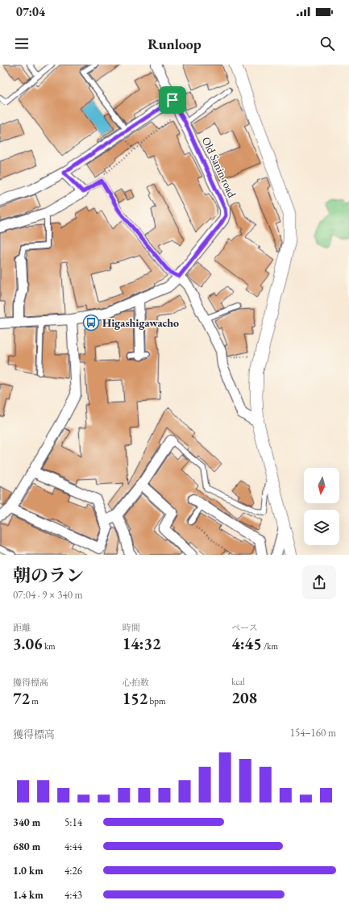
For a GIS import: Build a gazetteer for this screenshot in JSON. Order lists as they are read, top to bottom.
{
  "streets": {
    "street": ["Old Sanin road"]
  },
  "places": {
    "bus stop": ["Higashigawacho"]
  },
  "north": "bottom",
  "page": {
    "status": "07:04",
    "header": "Runloop",
    "heading": ["朝のラン", "07:04 · 9 × 340 m"],
    "stats": [
      ["距離", "3.06 km"],
      ["時間", "14:32"],
      ["ペース", "4:45 /km"],
      ["獲得標高", "72 m"],
      ["心拍数", "152 bpm"],
      ["kcal", "208"]
    ],
    "chart": ["獲得標高", "154–160 m"],
    "list": [
      {
        "name": "340 m",
        "note": "5:14"
      },
      {
        "name": "680 m",
        "note": "4:44"
      },
      {
        "name": "1.0 km",
        "note": "4:26"
      },
      {
        "name": "1.4 km",
        "note": "4:43"
      }
    ]
  }
}
